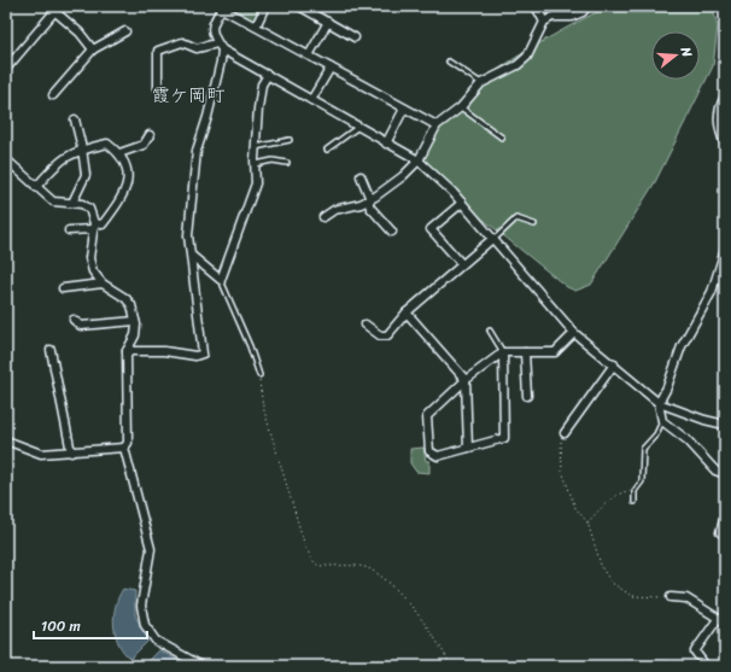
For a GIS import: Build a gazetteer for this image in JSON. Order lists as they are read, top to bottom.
{
  "districts": ["霞ケ岡町"],
  "scale_bar": "100 m",
  "north": "right"
}
